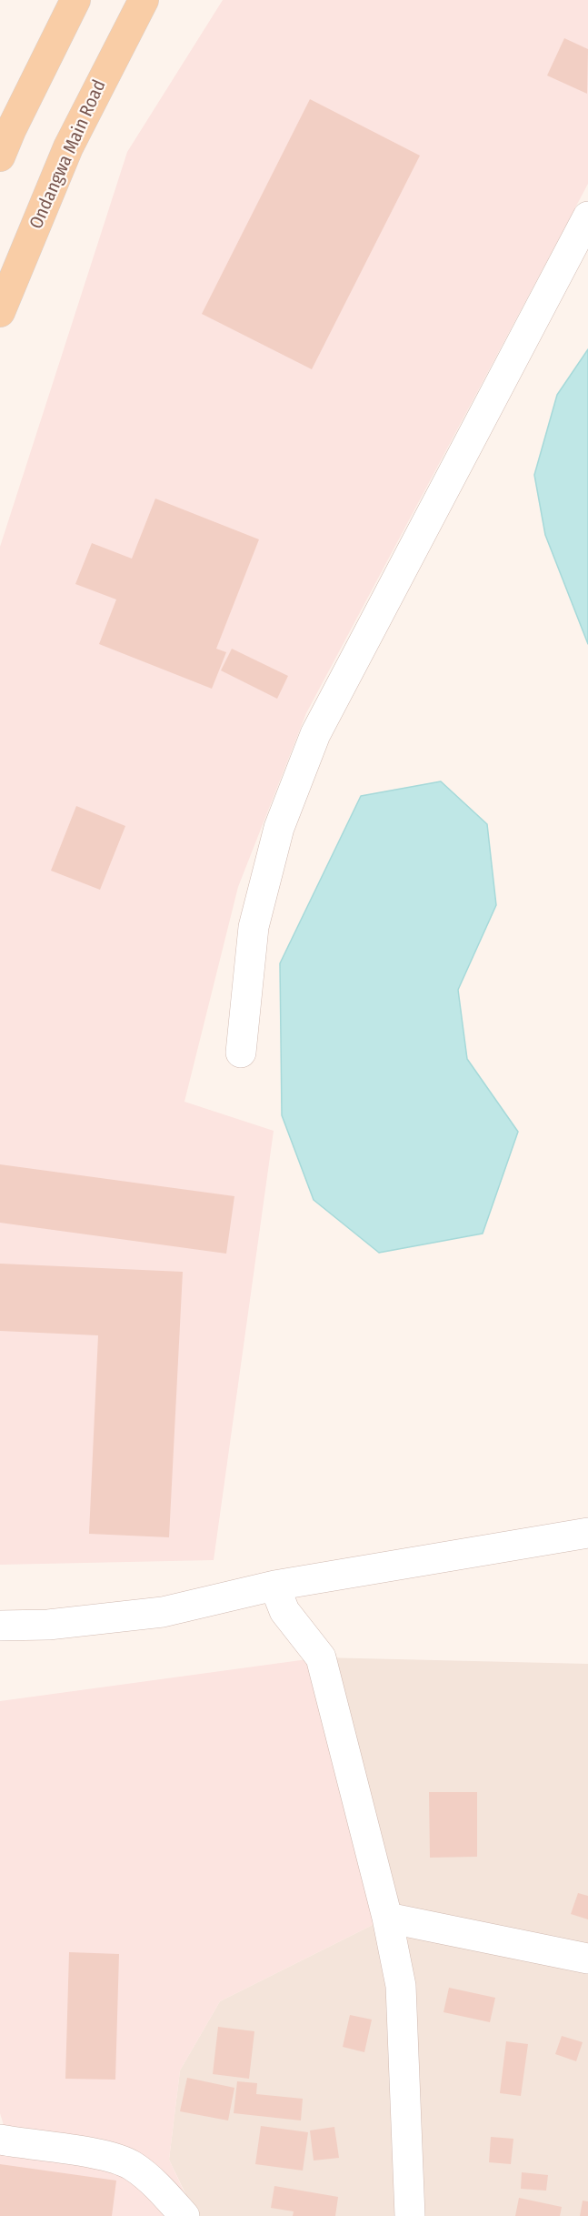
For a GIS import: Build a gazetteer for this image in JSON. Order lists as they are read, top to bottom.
{
  "streets": {
    "main road": ["Ondangwa Main Road"]
  }
}
